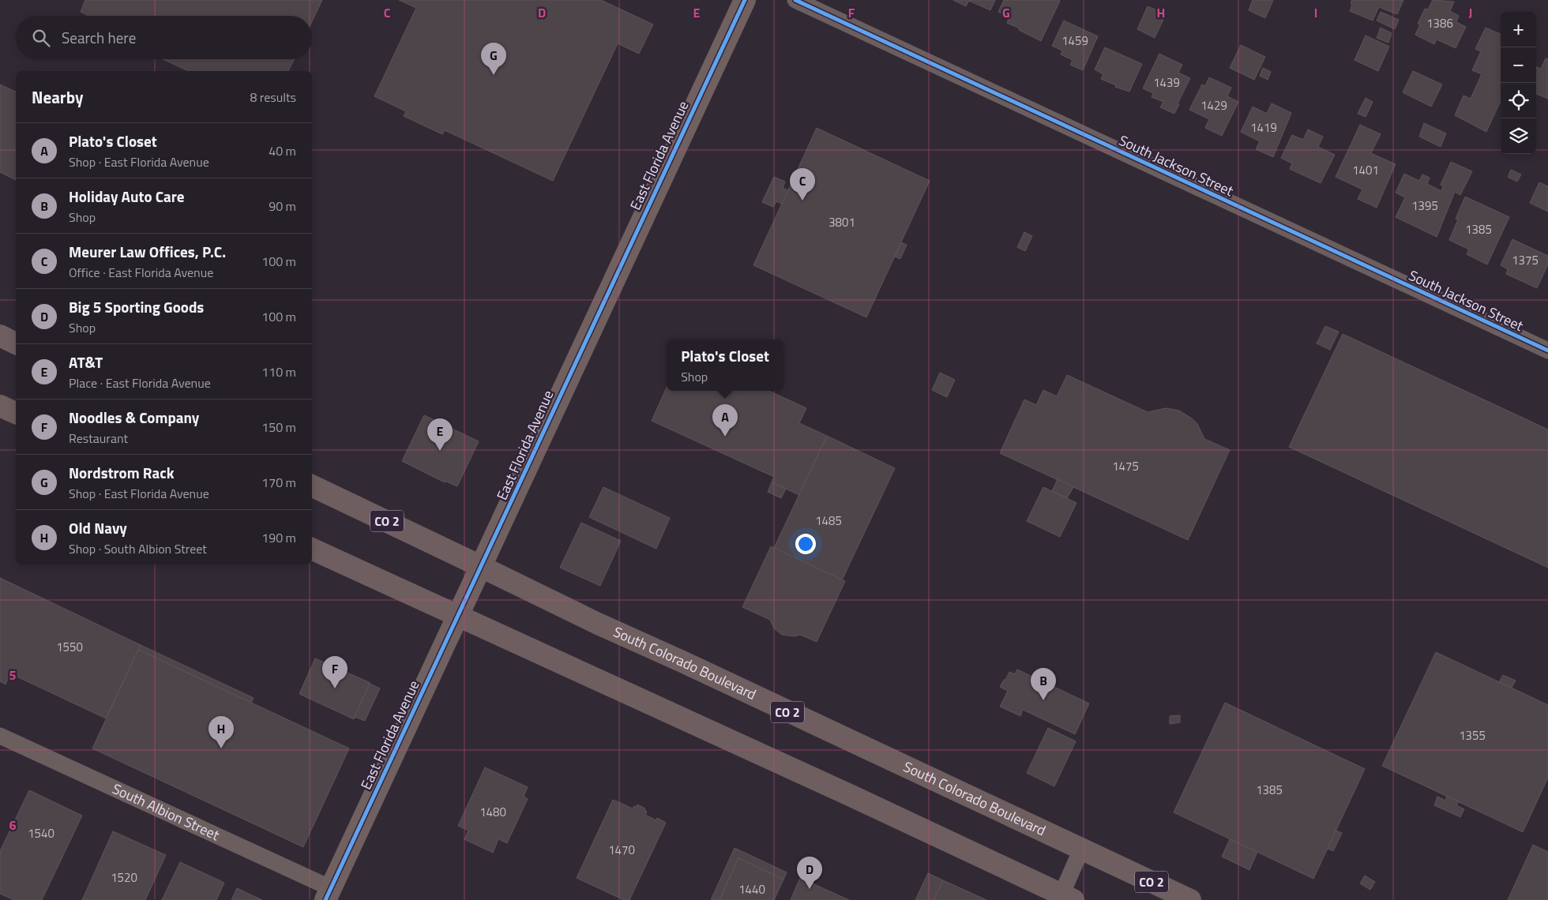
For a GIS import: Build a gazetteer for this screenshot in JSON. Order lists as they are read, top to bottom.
{
  "streets": {
    "main road": ["CO 2", "South Colorado Boulevard"],
    "street": ["East Florida Avenue", "South Jackson Street", "South Albion Street"]
  },
  "crossings": [
    ["East Florida Avenue", "South Colorado Boulevard"],
    ["East Florida Avenue", "South Albion Street"]
  ],
  "house_numbers": [
    "1386",
    "1459",
    "1439",
    "1429",
    "1419",
    "1401",
    "1395",
    "3801",
    "1385",
    "1375",
    "1475",
    "1485",
    "1550",
    "1355",
    "1385",
    "1480",
    "1540",
    "1470",
    "1520",
    "1440"
  ],
  "page": {
    "map_buttons": ["+", "−"],
    "search": "Search here",
    "pins": [
      "G",
      "C",
      "A",
      "E",
      "F",
      "B",
      "H",
      "D"
    ],
    "heading": ["Nearby", "8 results"],
    "list": [
      {
        "mark": "A",
        "name": "Plato's Closet",
        "note": "Shop · East Florida Avenue",
        "value": "40 m"
      },
      {
        "mark": "B",
        "name": "Holiday Auto Care",
        "note": "Shop",
        "value": "90 m"
      },
      {
        "mark": "C",
        "name": "Meurer Law Offices, P.C.",
        "note": "Office · East Florida Avenue",
        "value": "100 m"
      },
      {
        "mark": "D",
        "name": "Big 5 Sporting Goods",
        "note": "Shop",
        "value": "100 m"
      },
      {
        "mark": "E",
        "name": "AT&T",
        "note": "Place · East Florida Avenue",
        "value": "110 m"
      },
      {
        "mark": "F",
        "name": "Noodles & Company",
        "note": "Restaurant",
        "value": "150 m"
      },
      {
        "mark": "G",
        "name": "Nordstrom Rack",
        "note": "Shop · East Florida Avenue",
        "value": "170 m"
      },
      {
        "mark": "H",
        "name": "Old Navy",
        "note": "Shop · South Albion Street",
        "value": "190 m"
      }
    ],
    "popup": ["Plato's Closet", "Shop"]
  },
  "grid": {
    "columns": [
      "C",
      "D",
      "E",
      "F",
      "G",
      "H",
      "I",
      "J"
    ],
    "rows": ["5", "6"]
  }
}
